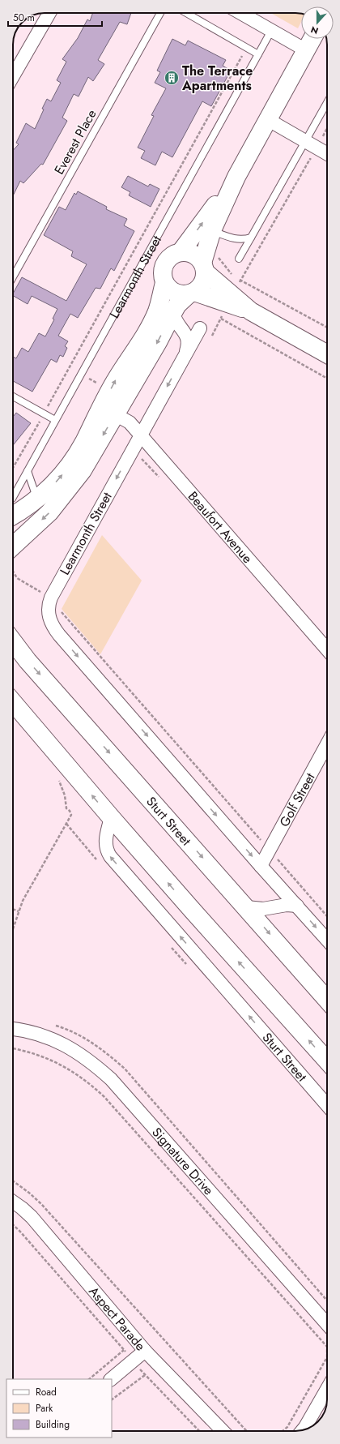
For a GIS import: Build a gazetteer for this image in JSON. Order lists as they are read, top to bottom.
{
  "streets": {
    "street": [
      "Learmonth Street",
      "Beaufort Avenue",
      "Golf Street",
      "Sturt Street",
      "Signature Drive",
      "Aspect Parade"
    ],
    "lane": ["Everest Place"]
  },
  "crossings": [
    ["Learmonth Street", "Beaufort Avenue"]
  ],
  "places": {
    "building": ["The Terrace Apartments"]
  },
  "legend": ["Road", "Park", "Building"],
  "scale_bar": "50 m",
  "north": "bottom"
}
